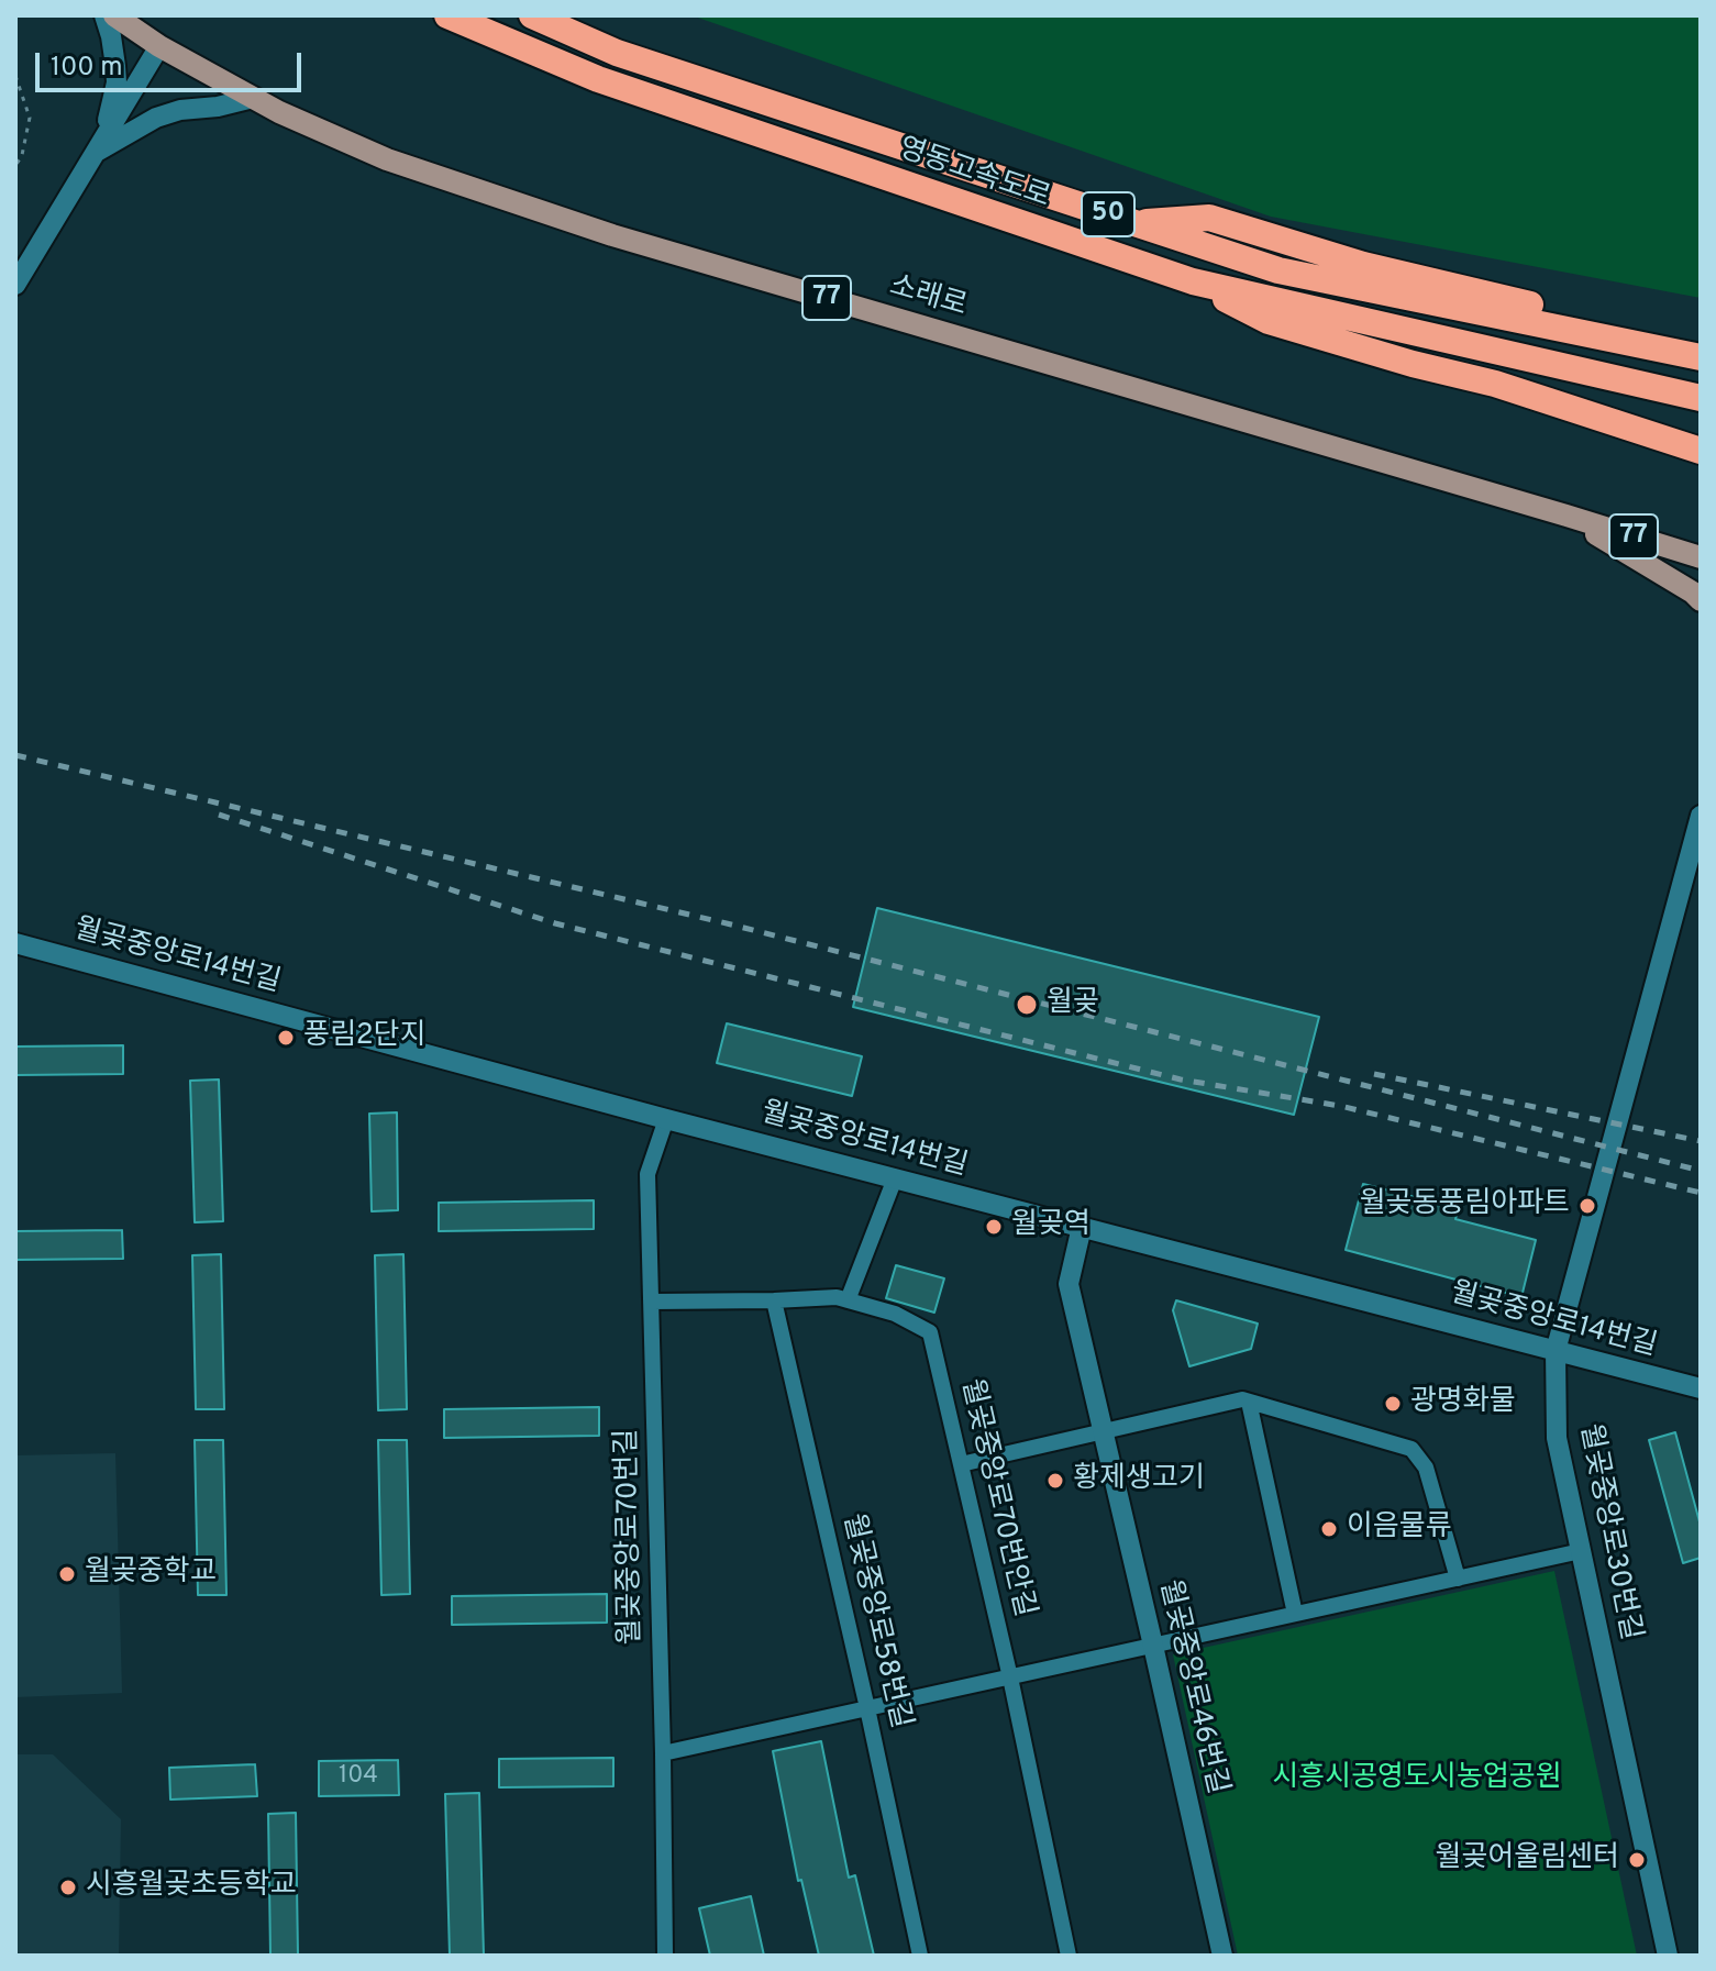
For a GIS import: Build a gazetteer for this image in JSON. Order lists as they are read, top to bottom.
{
  "streets": {
    "highway": ["영동고속도로", "50"],
    "main road": ["77", "소래로"],
    "street": [
      "월곶중앙로14번길",
      "월곶중앙로70번안길",
      "월곶중앙로30번길",
      "월곶중앙로70번길",
      "월곶중앙로58번길",
      "월곶중앙로46번길"
    ]
  },
  "crossings": [
    ["월곶중앙로14번길", "월곶중앙로30번길"],
    ["월곶중앙로14번길", "월곶중앙로70번길"],
    ["월곶중앙로14번길", "월곶중앙로46번길"],
    ["월곶중앙로70번안길", "월곶중앙로70번길"],
    ["월곶중앙로70번안길", "월곶중앙로58번길"]
  ],
  "parks": ["시흥시공영도시농업공원"],
  "places": [
    "월곶",
    "풍림2단지",
    "월곶동풍림아파트",
    "월곶역",
    "광명화물",
    "황제생고기",
    "이음물류",
    "월곶중학교",
    "월곶어울림센터",
    "시흥월곶초등학교"
  ],
  "house_numbers": ["104"],
  "scale_bar": "100 m"
}
